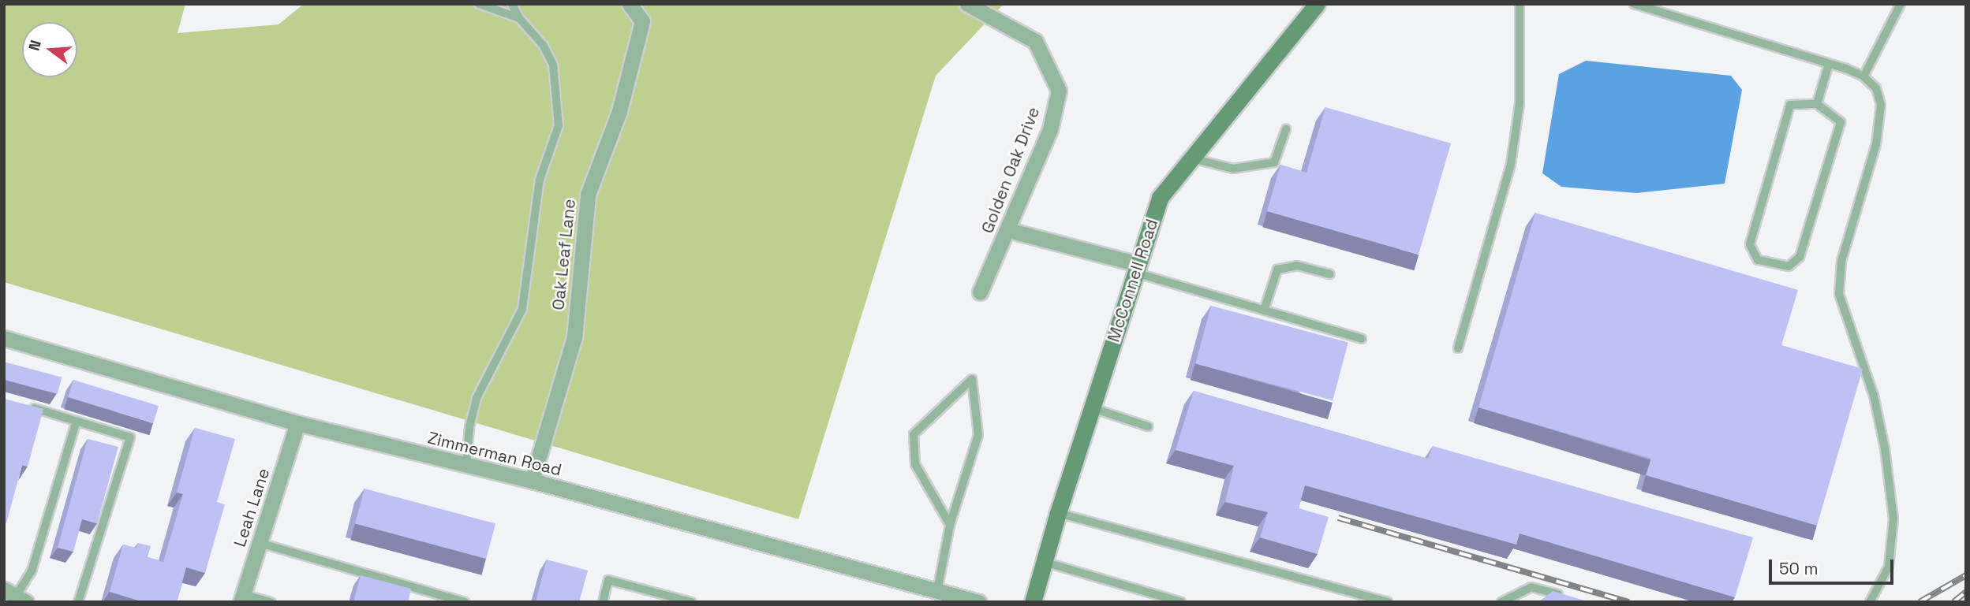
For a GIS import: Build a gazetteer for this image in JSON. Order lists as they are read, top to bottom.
{
  "streets": {
    "street": [
      "Golden Oak Drive",
      "Oak Leaf Lane",
      "McConnell Road",
      "Zimmerman Road",
      "Leah Lane"
    ]
  },
  "crossings": [
    ["Oak Leaf Lane", "Zimmerman Road"],
    ["Zimmerman Road", "Leah Lane"]
  ],
  "scale_bar": "50 m",
  "north": "left"
}
